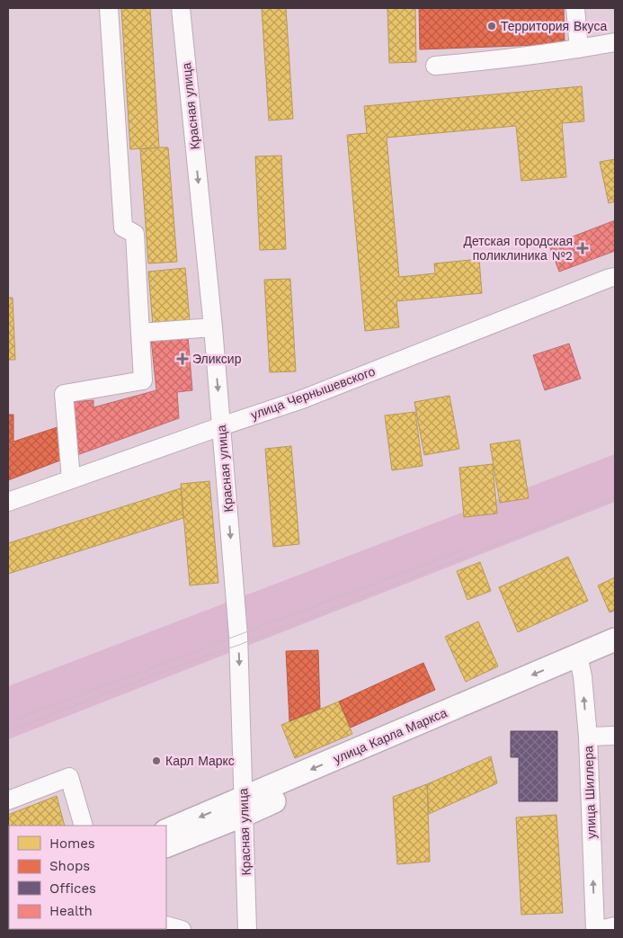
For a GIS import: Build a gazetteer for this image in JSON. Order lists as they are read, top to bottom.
{
  "streets": {
    "main road": ["улица Карла Маркса"],
    "street": ["Красная улица", "улица Чернышевского", "улица Шиллера"]
  },
  "crossings": [
    ["Красная улица", "улица Чернышевского"],
    ["Красная улица", "улица Карла Маркса"],
    ["улица Карла Маркса", "улица Шиллера"]
  ],
  "one_way": ["улица Шиллера"],
  "places": {
    "other": ["Территория Вкуса", "Карл Маркс"],
    "health": ["Детская городская поликлиника №2", "Эликсир"]
  },
  "legend": [
    "Homes",
    "Shops",
    "Offices",
    "Health"
  ]
}
